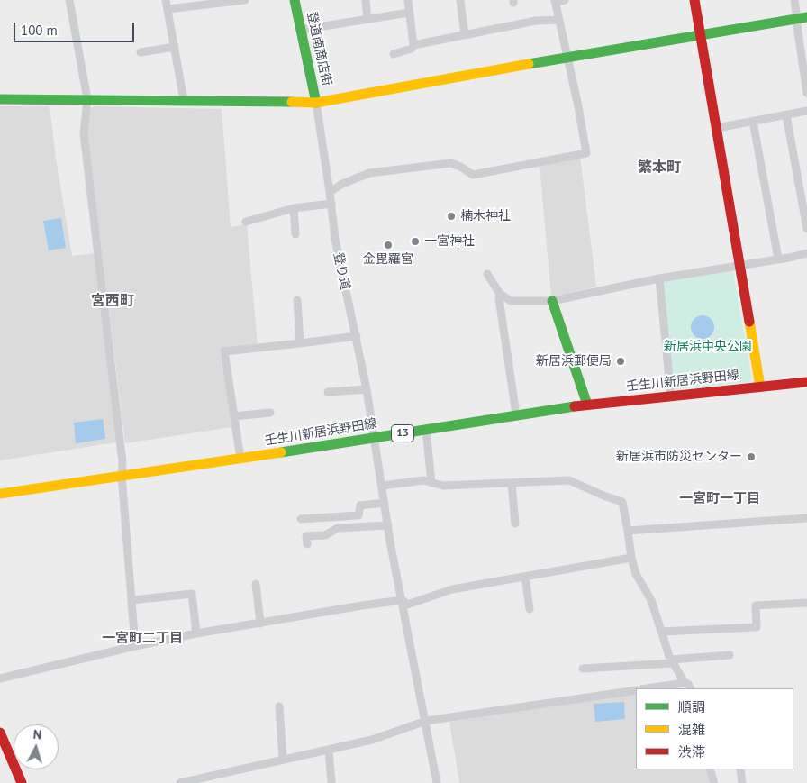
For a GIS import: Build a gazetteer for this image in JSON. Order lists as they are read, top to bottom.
{
  "streets": {
    "street": [
      "登道南商店街",
      "登り道",
      "壬生川新居浜野田線",
      "13"
    ]
  },
  "crossings": [
    ["登道南商店街", "登り道"],
    ["登り道", "壬生川新居浜野田線"]
  ],
  "districts": [
    "繁本町",
    "宮西町",
    "一宮町一丁目",
    "一宮町二丁目"
  ],
  "parks": ["新居浜中央公園"],
  "places": [
    "楠木神社",
    "一宮神社",
    "金毘羅宮",
    "新居浜郵便局",
    "新居浜市防災センター"
  ],
  "legend": ["順調", "混雑", "渋滞"],
  "scale_bar": "100 m",
  "north": "top"
}
